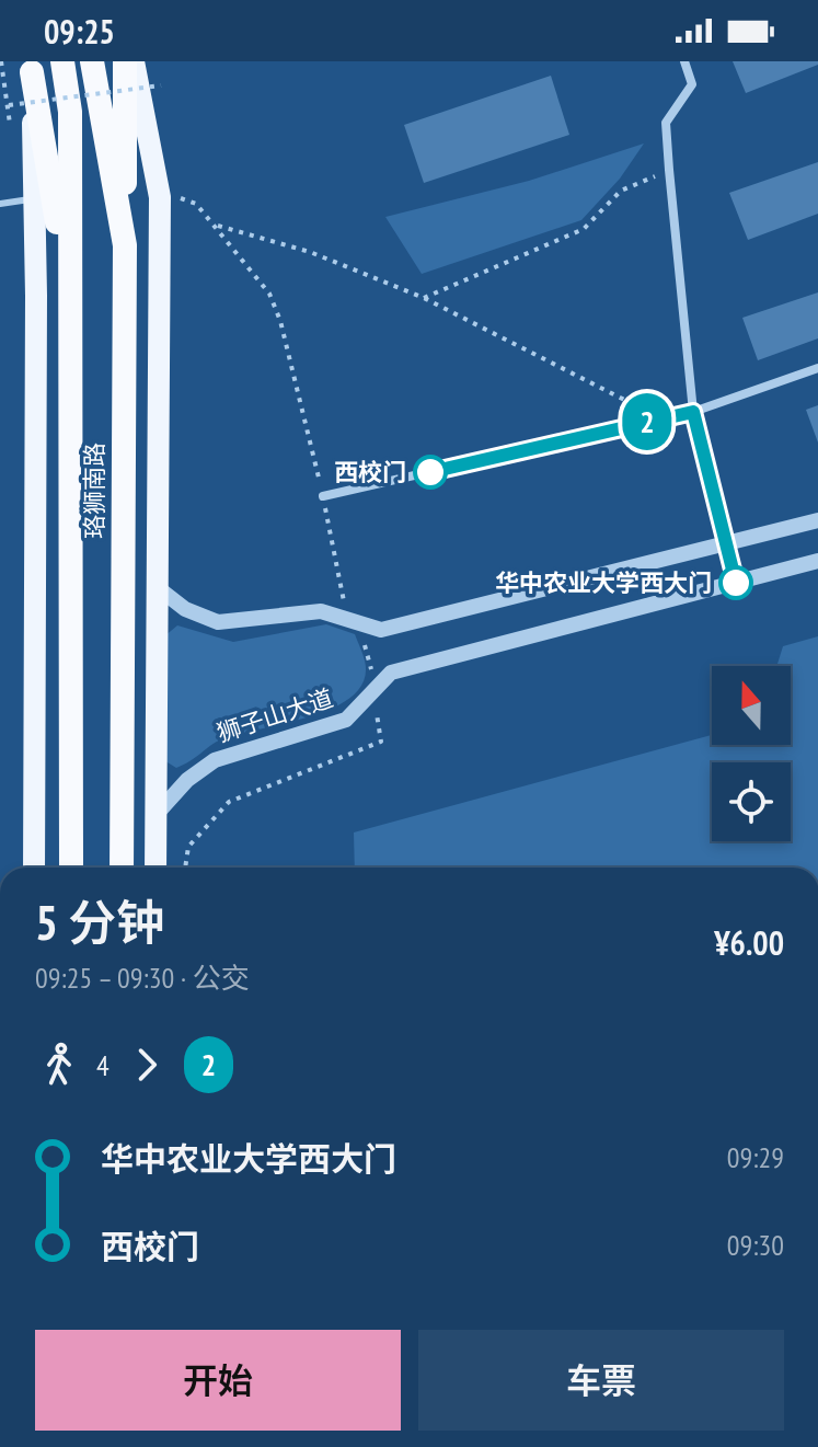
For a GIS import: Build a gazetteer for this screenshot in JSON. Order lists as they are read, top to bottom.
{
  "streets": {
    "highway": ["珞狮南路"],
    "street": ["狮子山大道"]
  },
  "places": ["西校门", "华中农业大学西大门"],
  "lines": ["bus line 2"],
  "north": "top",
  "page": {
    "status": "09:25",
    "on_map": "2",
    "heading": ["5 分钟", "09:25 – 09:30 · 公交", "¥6.00"],
    "legs": ["4", "2"],
    "list": [
      {
        "name": "华中农业大学西大门",
        "value": "09:29"
      },
      {
        "name": "西校门",
        "value": "09:30"
      }
    ],
    "buttons": ["开始", "车票"]
  }
}
